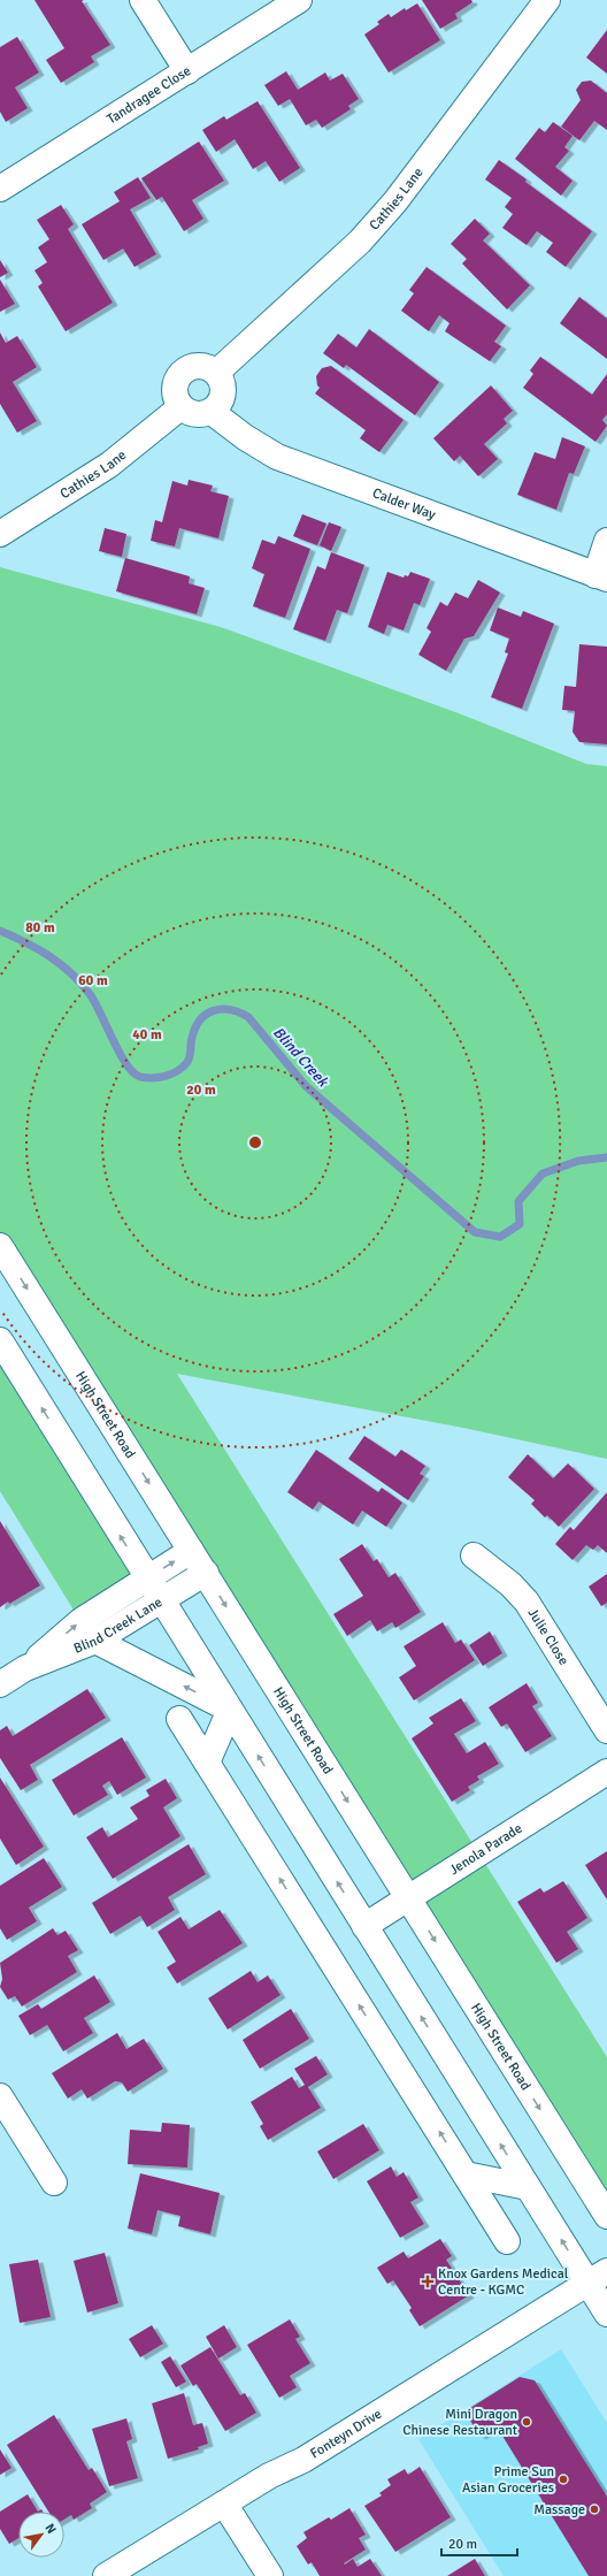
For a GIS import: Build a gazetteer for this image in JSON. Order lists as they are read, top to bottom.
{
  "streets": {
    "street": [
      "Tandragee Close",
      "Cathies Lane",
      "Calder Way",
      "High Street Road",
      "Blind Creek Lane",
      "Julie Close",
      "Jenola Parade",
      "Fonteyn Drive"
    ]
  },
  "crossings": [
    ["Cathies Lane", "Calder Way"],
    ["High Street Road", "Blind Creek Lane"],
    ["High Street Road", "Jenola Parade"]
  ],
  "water": ["Blind Creek"],
  "places": {
    "health": ["Knox Gardens Medical Centre - KGMC"],
    "other": ["Mini Dragon Chinese Restaurant", "Prime Sun Asian Groceries", "Massage"]
  },
  "scale_bar": "20 m",
  "north": "top right",
  "rings": [
    "80 m",
    "60 m",
    "40 m",
    "20 m"
  ]
}
